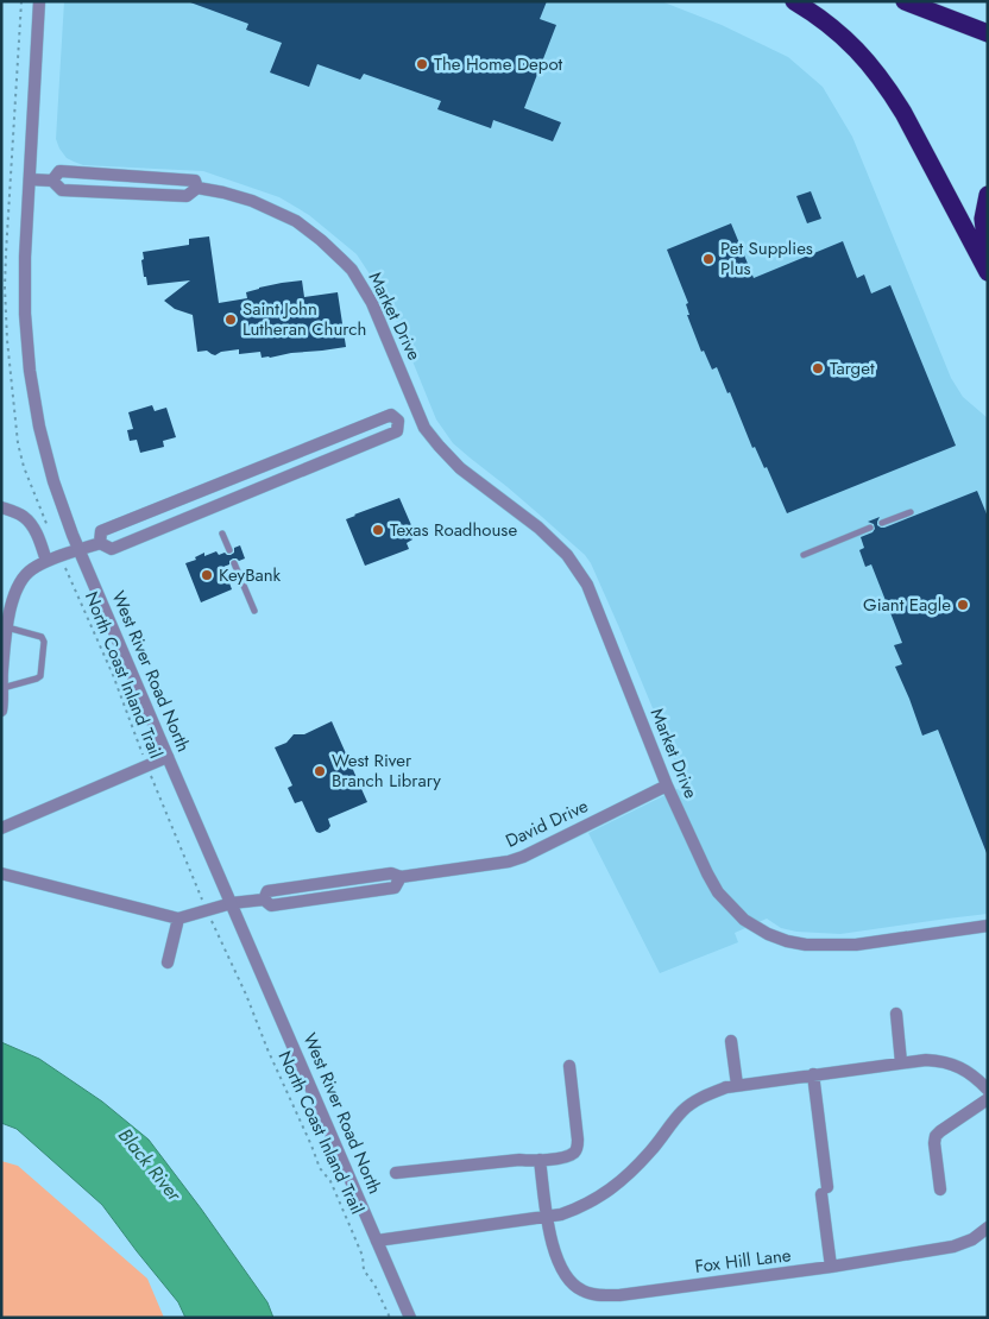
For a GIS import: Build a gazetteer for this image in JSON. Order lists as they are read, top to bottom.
{
  "streets": {
    "street": [
      "Market Drive",
      "West River Road North",
      "David Drive",
      "Fox Hill Lane"
    ],
    "path": ["North Coast Inland Trail"]
  },
  "crossings": [
    ["Market Drive", "West River Road North"],
    ["Market Drive", "David Drive"],
    ["West River Road North", "David Drive"],
    ["North Coast Inland Trail", "David Drive"]
  ],
  "water": ["Black River"],
  "places": [
    "The Home Depot",
    "Pet Supplies Plus",
    "Saint John Lutheran Church",
    "Target",
    "Texas Roadhouse",
    "KeyBank",
    "Giant Eagle",
    "West River Branch Library"
  ]
}
